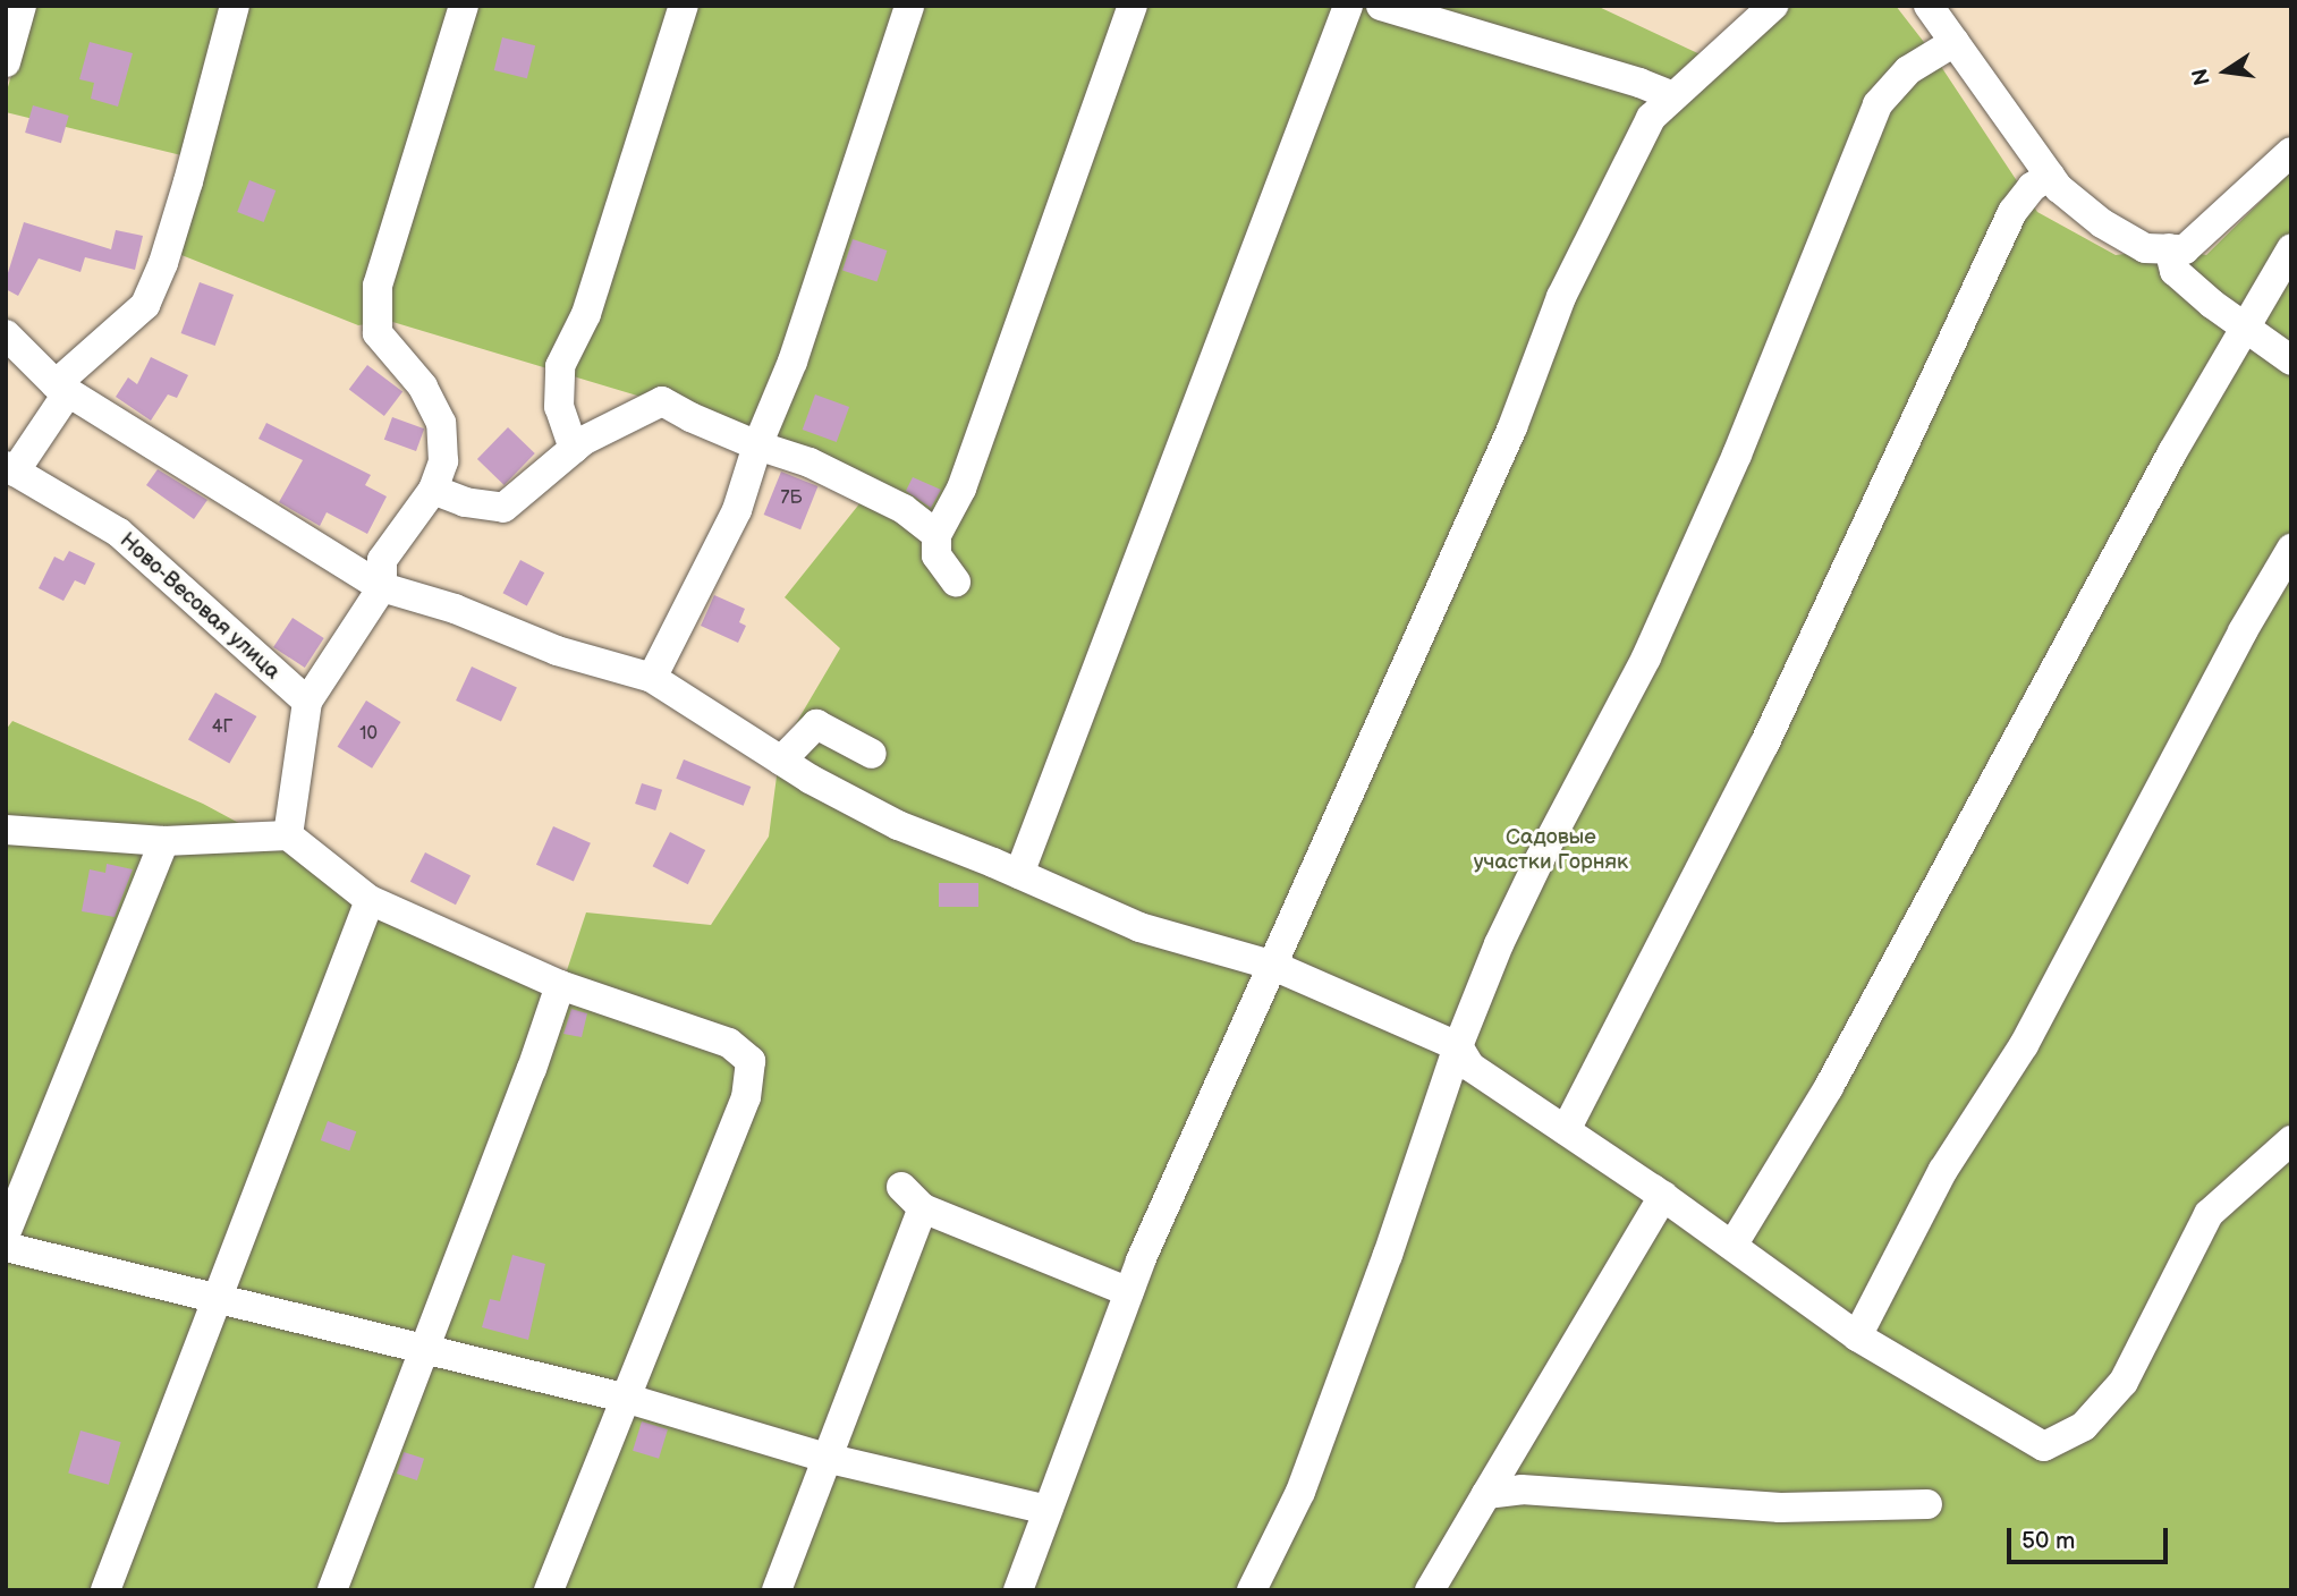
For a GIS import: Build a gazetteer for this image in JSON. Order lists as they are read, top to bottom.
{
  "streets": {
    "street": ["Ново-Весовая улица"]
  },
  "parks": ["Садовые участки Горняк"],
  "house_numbers": ["7Б", "4Г", "10"],
  "scale_bar": "50 m",
  "north": "left"
}
